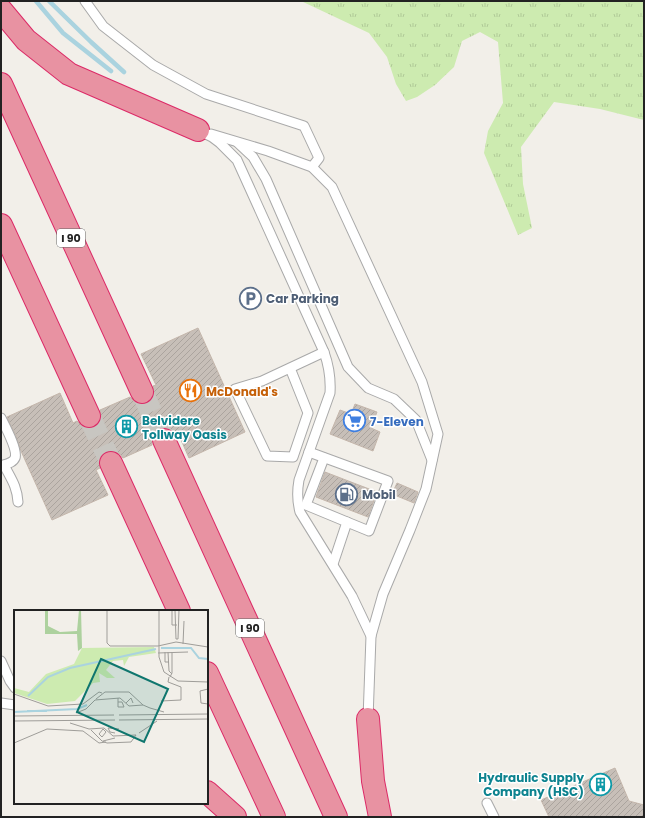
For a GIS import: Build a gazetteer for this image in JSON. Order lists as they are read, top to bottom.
{
  "streets": {
    "highway": ["I 90"]
  },
  "places": {
    "parking": ["Car Parking"],
    "restaurant": ["McDonald's"],
    "supermarket": ["7-Eleven"],
    "building": ["Belvidere Tollway Oasis", "Hydraulic Supply Company (HSC)"],
    "fuel station": ["Mobil"]
  }
}
